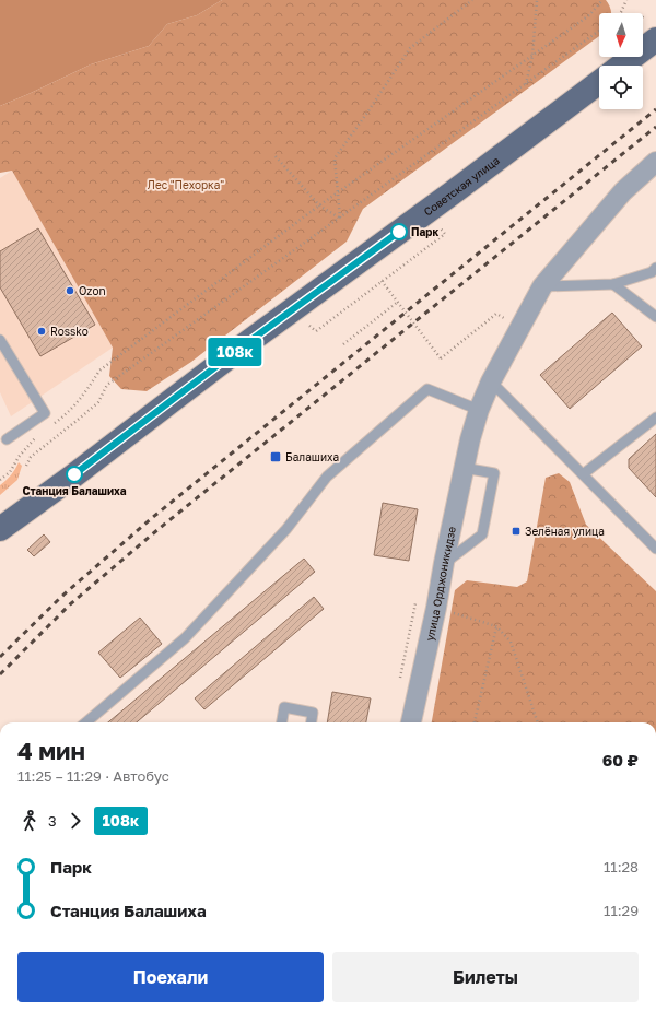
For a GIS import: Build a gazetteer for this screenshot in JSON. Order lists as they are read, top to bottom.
{
  "streets": {
    "main road": ["Советская улица"],
    "street": ["улица Орджоникидзе"]
  },
  "parks": ["Лес \"Пехорка\""],
  "places": {
    "other": [
      "Парк",
      "Ozon",
      "Rossko",
      "Станция Балашиха"
    ],
    "transit": ["Балашиха", "Зелёная улица"]
  },
  "lines": ["bus line 108к"],
  "north": "bottom",
  "page": {
    "on_map": "108к",
    "heading": ["4 мин", "11:25 – 11:29 · Автобус", "60 ₽"],
    "legs": ["3", "108к"],
    "list": [
      {
        "name": "Парк",
        "value": "11:28"
      },
      {
        "name": "Станция Балашиха",
        "value": "11:29"
      }
    ],
    "buttons": ["Поехали", "Билеты"]
  }
}
